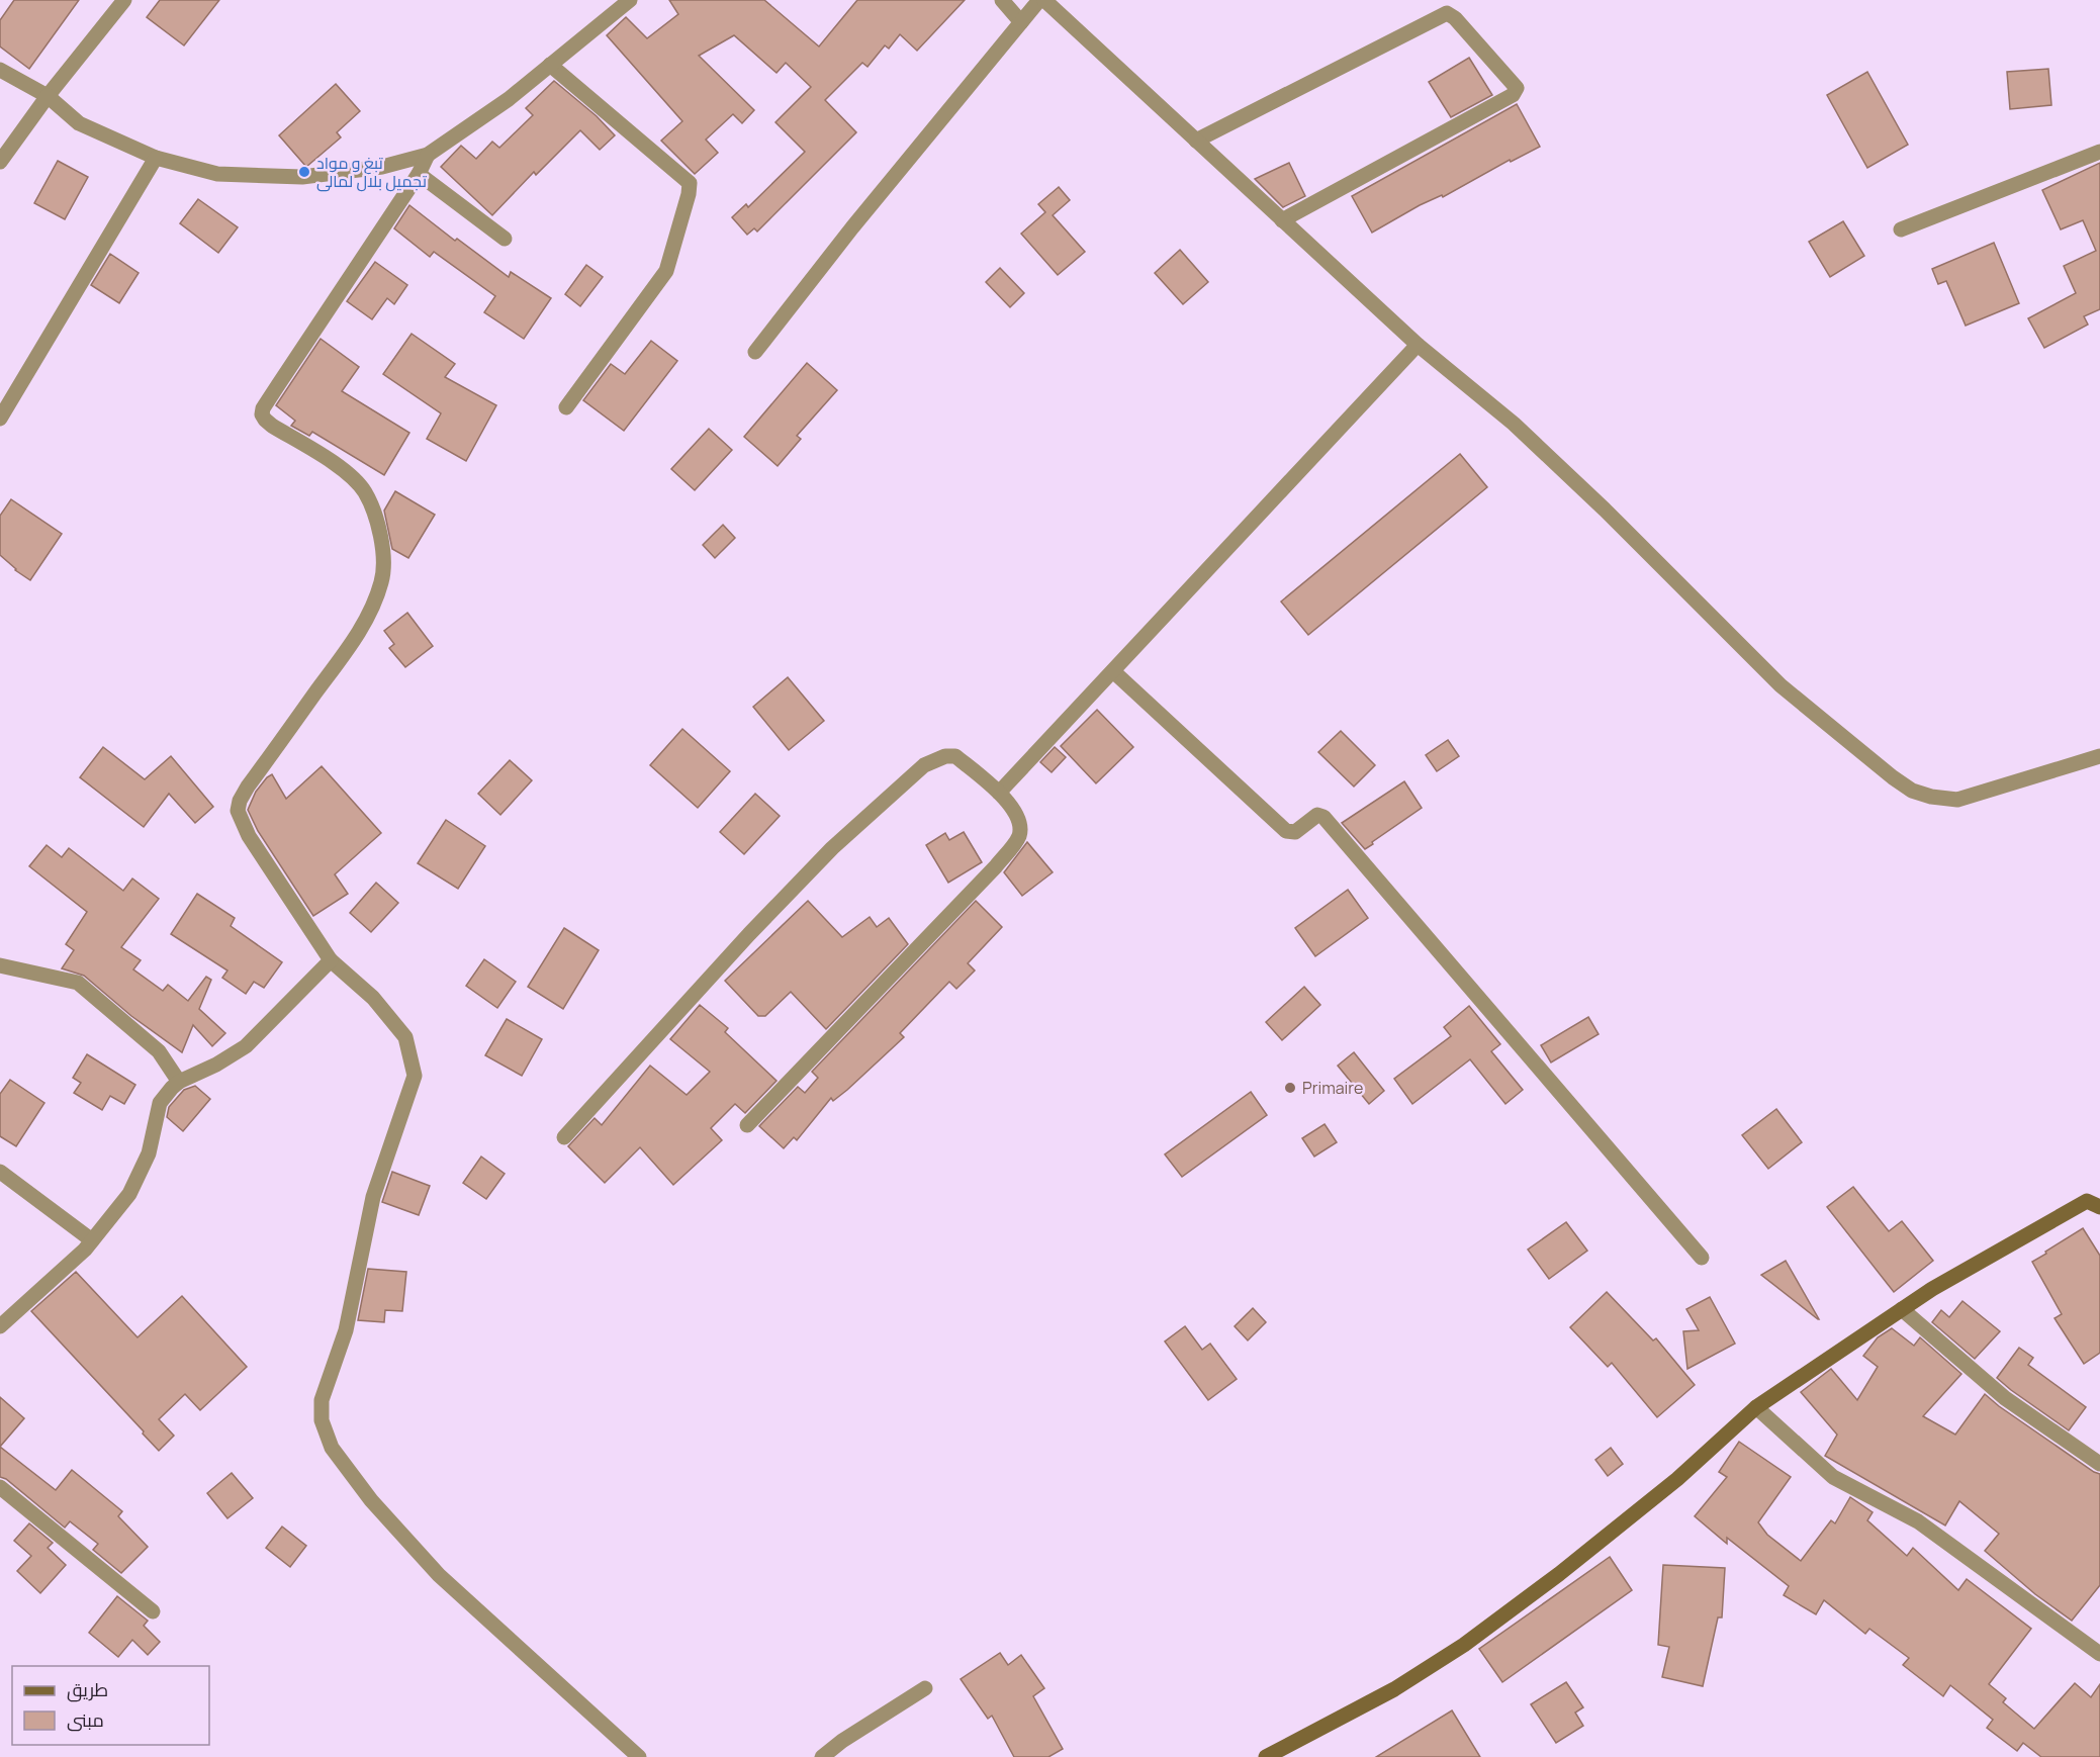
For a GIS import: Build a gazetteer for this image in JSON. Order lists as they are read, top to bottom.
{
  "places": ["تبغ و مواد تجميل بلال لمالى", "Primaire"],
  "legend": ["طريق", "مبنى"]
}
